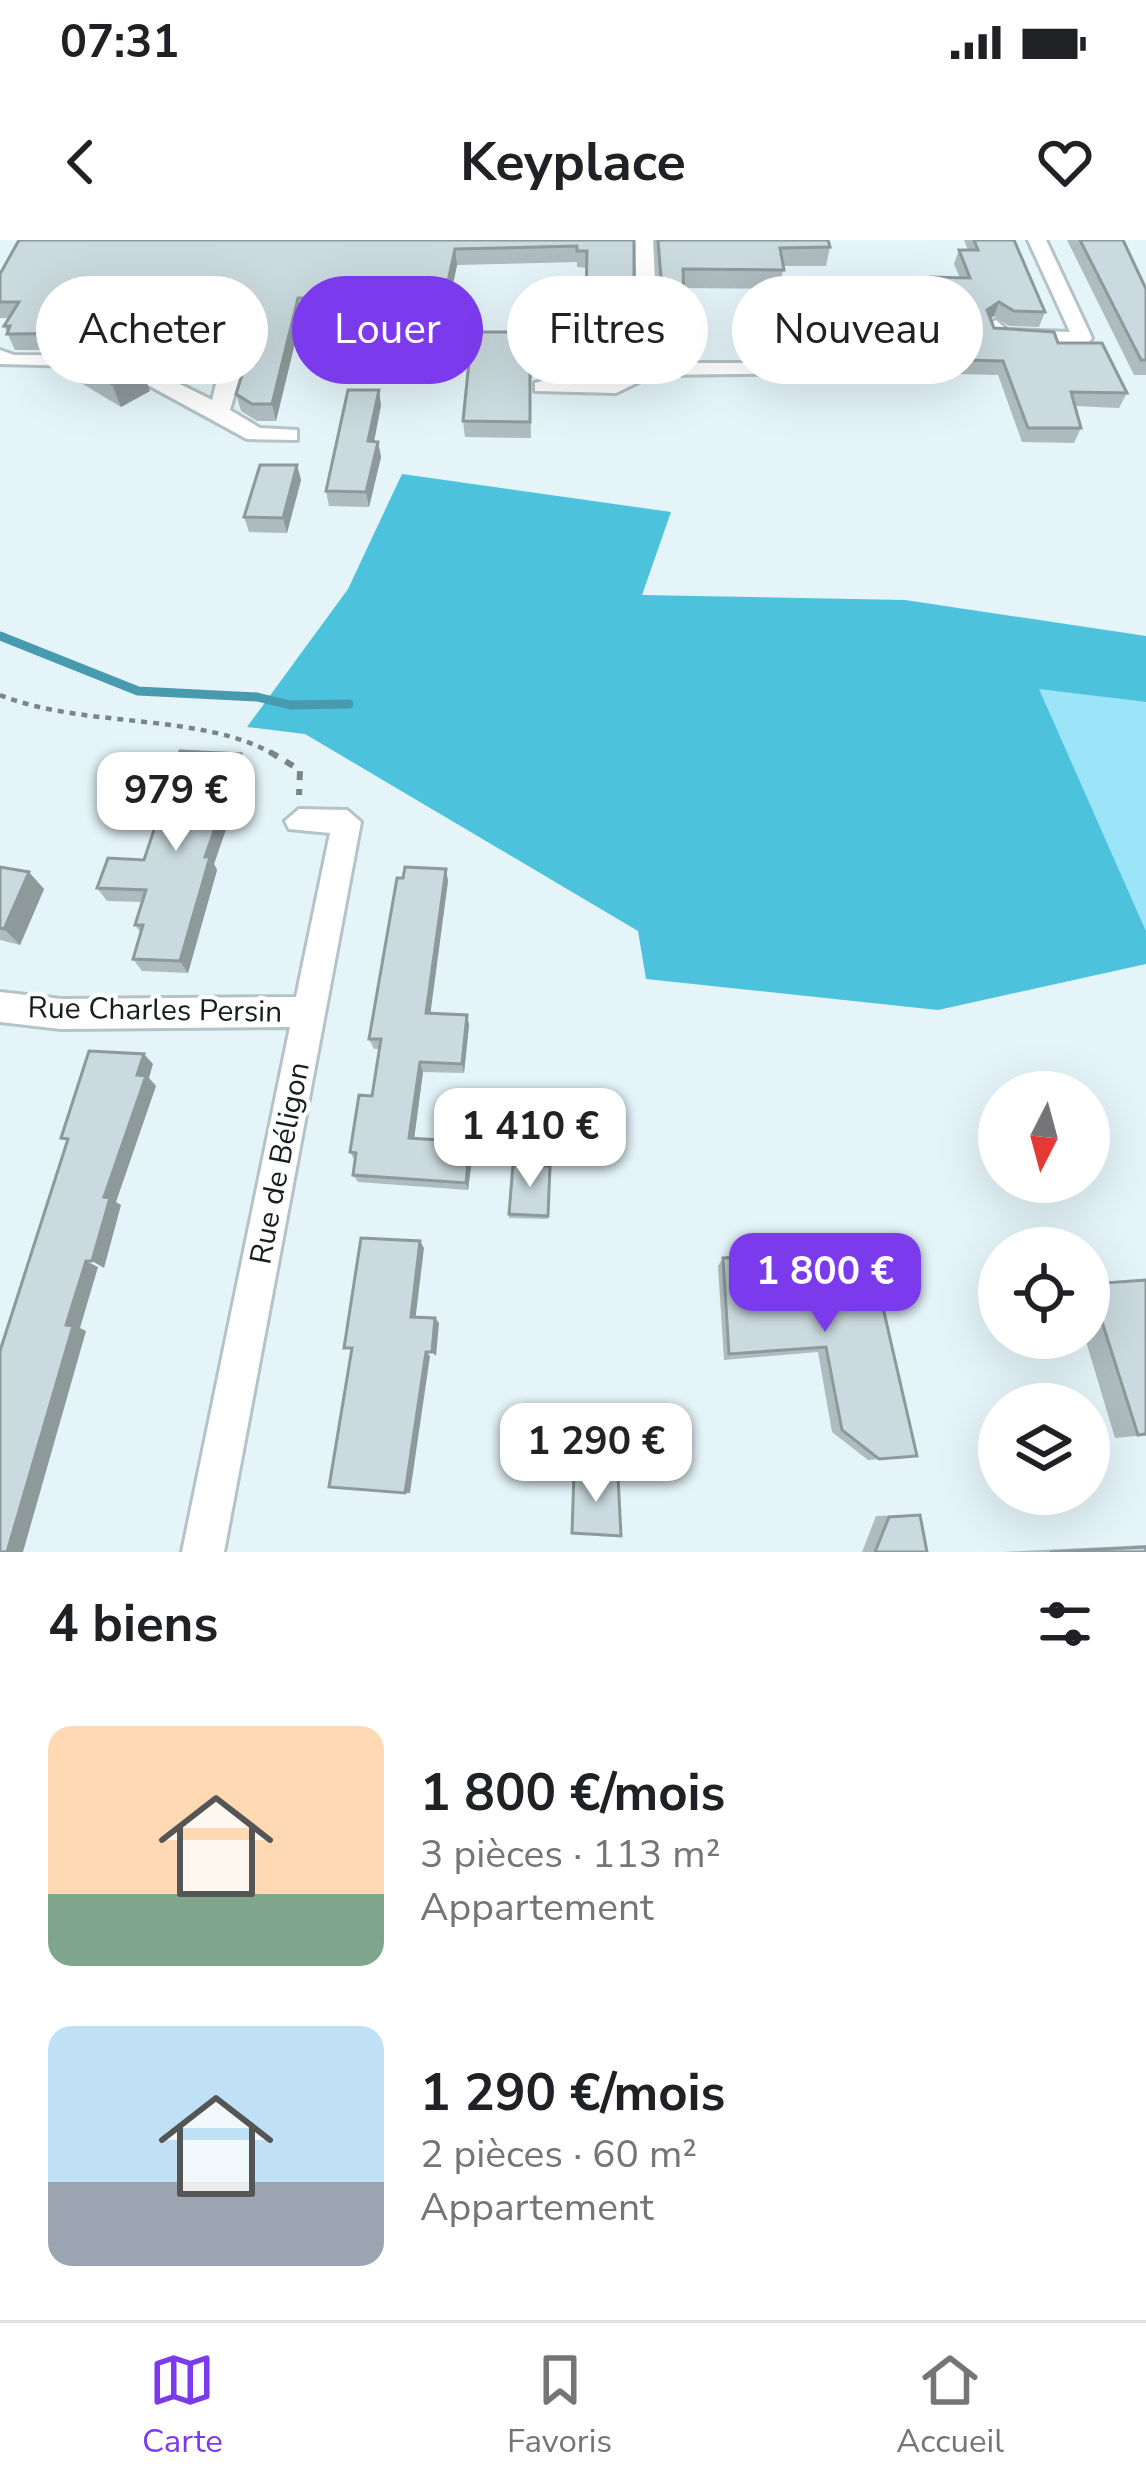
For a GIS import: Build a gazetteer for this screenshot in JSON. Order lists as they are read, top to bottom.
{
  "streets": {
    "street": ["Rue Charles Persin", "Rue de Béligon"]
  },
  "crossings": [
    ["Rue Charles Persin", "Rue de Béligon"]
  ],
  "north": "bottom",
  "page": {
    "status": "07:31",
    "header": "Keyplace",
    "chip": [
      "Acheter",
      "Louer",
      "Filtres",
      "Nouveau"
    ],
    "price": [
      "979 €",
      "1 410 €",
      "1 800 €",
      "1 290 €"
    ],
    "heading": "4 biens",
    "list": [
      {
        "name": "1 800 €/mois",
        "note": "3 pièces · 113 m² · Appartement"
      },
      {
        "name": "1 290 €/mois",
        "note": "2 pièces · 60 m² · Appartement"
      }
    ],
    "tabs": ["Carte", "Favoris", "Accueil"]
  }
}
